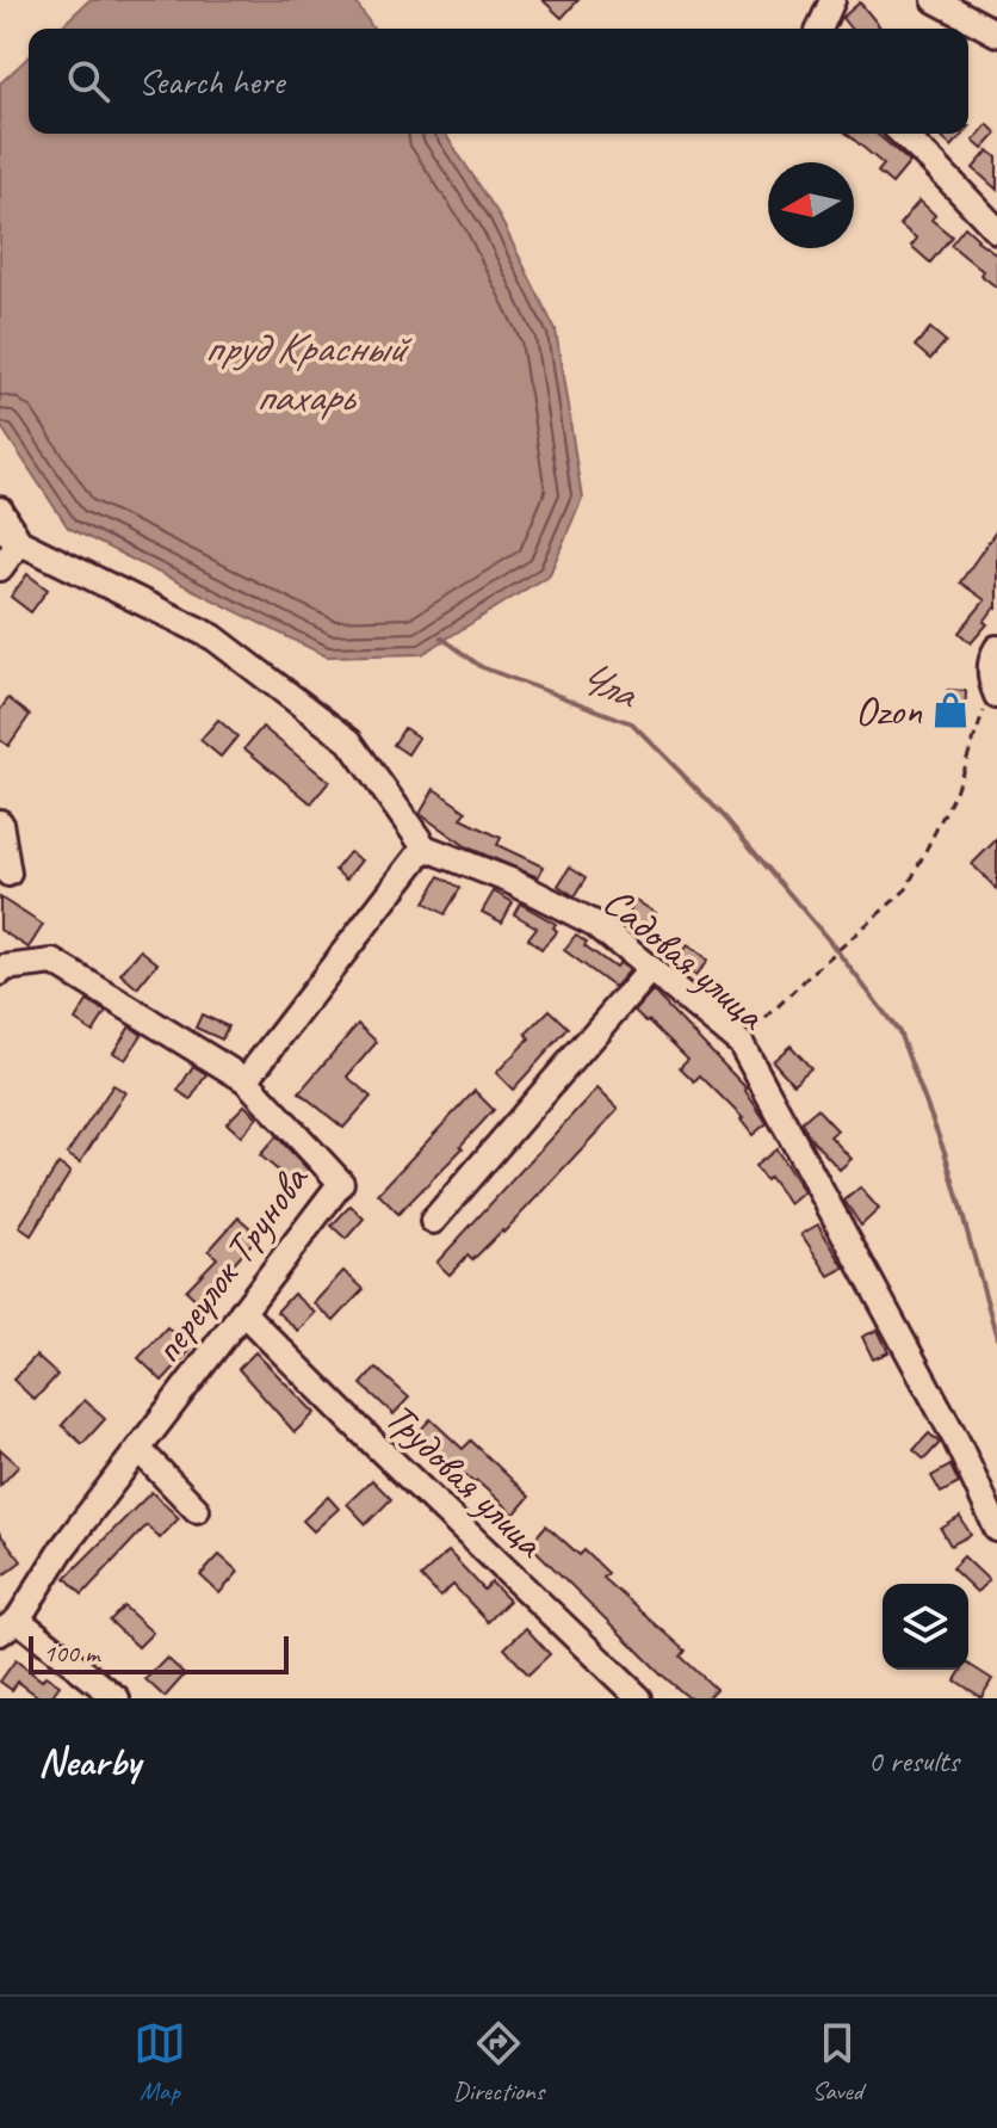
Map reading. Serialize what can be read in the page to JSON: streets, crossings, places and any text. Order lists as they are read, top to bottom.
{
  "streets": {
    "street": ["Садовая улица", "переулок Трунова", "Трудовая улица"]
  },
  "crossings": [
    ["переулок Трунова", "Трудовая улица"]
  ],
  "water": ["пруд Красный пахарь", "Чла"],
  "places": {
    "shop": ["Ozon"]
  },
  "scale_bar": "100 m",
  "north": "left",
  "page": {
    "search": "Search here",
    "scale": "100 m",
    "heading": ["Nearby", "0 results"],
    "nav": ["Map", "Directions", "Saved"]
  }
}
